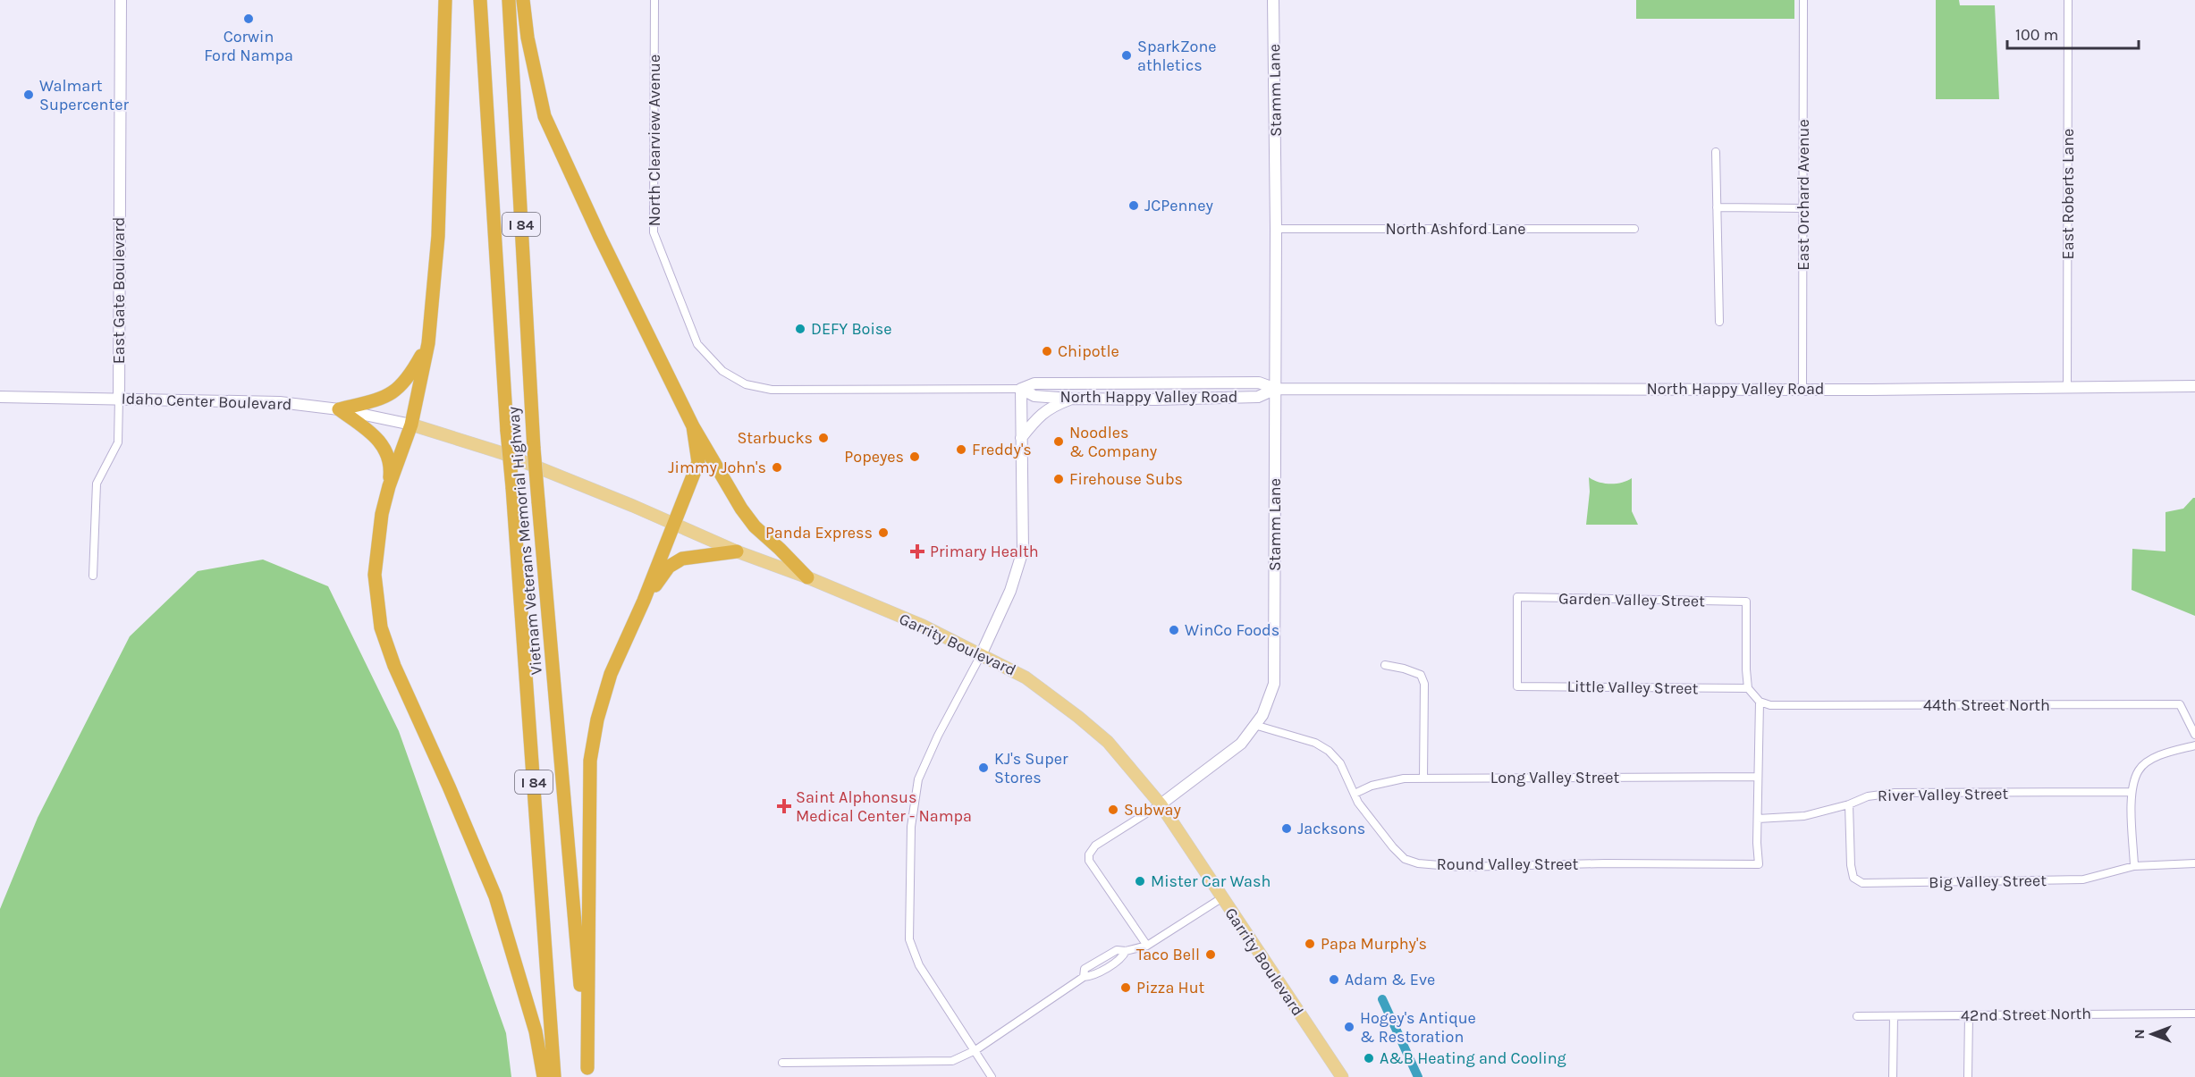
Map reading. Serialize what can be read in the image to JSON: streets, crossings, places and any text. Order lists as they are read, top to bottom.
{
  "streets": {
    "highway": ["I 84", "Vietnam Veterans Memorial Highway"],
    "main road": [
      "Stamm Lane",
      "East Gate Boulevard",
      "North Happy Valley Road",
      "Idaho Center Boulevard",
      "Garrity Boulevard"
    ],
    "street": [
      "North Clearview Avenue",
      "East Roberts Lane",
      "East Orchard Avenue",
      "North Ashford Lane",
      "Garden Valley Street",
      "Little Valley Street",
      "44th Street North",
      "Long Valley Street",
      "River Valley Street",
      "Round Valley Street",
      "Big Valley Street",
      "42nd Street North"
    ]
  },
  "crossings": [
    ["Stamm Lane", "North Ashford Lane"],
    ["Stamm Lane", "North Happy Valley Road"],
    ["Stamm Lane", "Garrity Boulevard"],
    ["Stamm Lane", "Round Valley Street"],
    ["North Clearview Avenue", "North Happy Valley Road"],
    ["East Roberts Lane", "North Happy Valley Road"],
    ["East Orchard Avenue", "North Happy Valley Road"],
    ["East Gate Boulevard", "Idaho Center Boulevard"],
    ["Idaho Center Boulevard", "Garrity Boulevard"],
    ["Garden Valley Street", "Little Valley Street"],
    ["Long Valley Street", "Round Valley Street"],
    ["River Valley Street", "Round Valley Street"],
    ["River Valley Street", "Big Valley Street"]
  ],
  "places": {
    "other": [
      "Corwin Ford Nampa",
      "SparkZone athletics",
      "Walmart Supercenter",
      "JCPenney",
      "DEFY Boise",
      "Chipotle",
      "Starbucks",
      "Noodles & Company",
      "Freddy's",
      "Popeyes",
      "Jimmy John's",
      "Firehouse Subs",
      "Panda Express",
      "WinCo Foods",
      "KJ's Super Stores",
      "Subway",
      "Jacksons",
      "Mister Car Wash",
      "Papa Murphy's",
      "Taco Bell",
      "Adam & Eve",
      "Pizza Hut",
      "Hogey's Antique & Restoration",
      "A&B Heating and Cooling"
    ],
    "health": ["Primary Health", "Saint Alphonsus Medical Center - Nampa"]
  },
  "scale_bar": "100 m",
  "north": "left"
}
